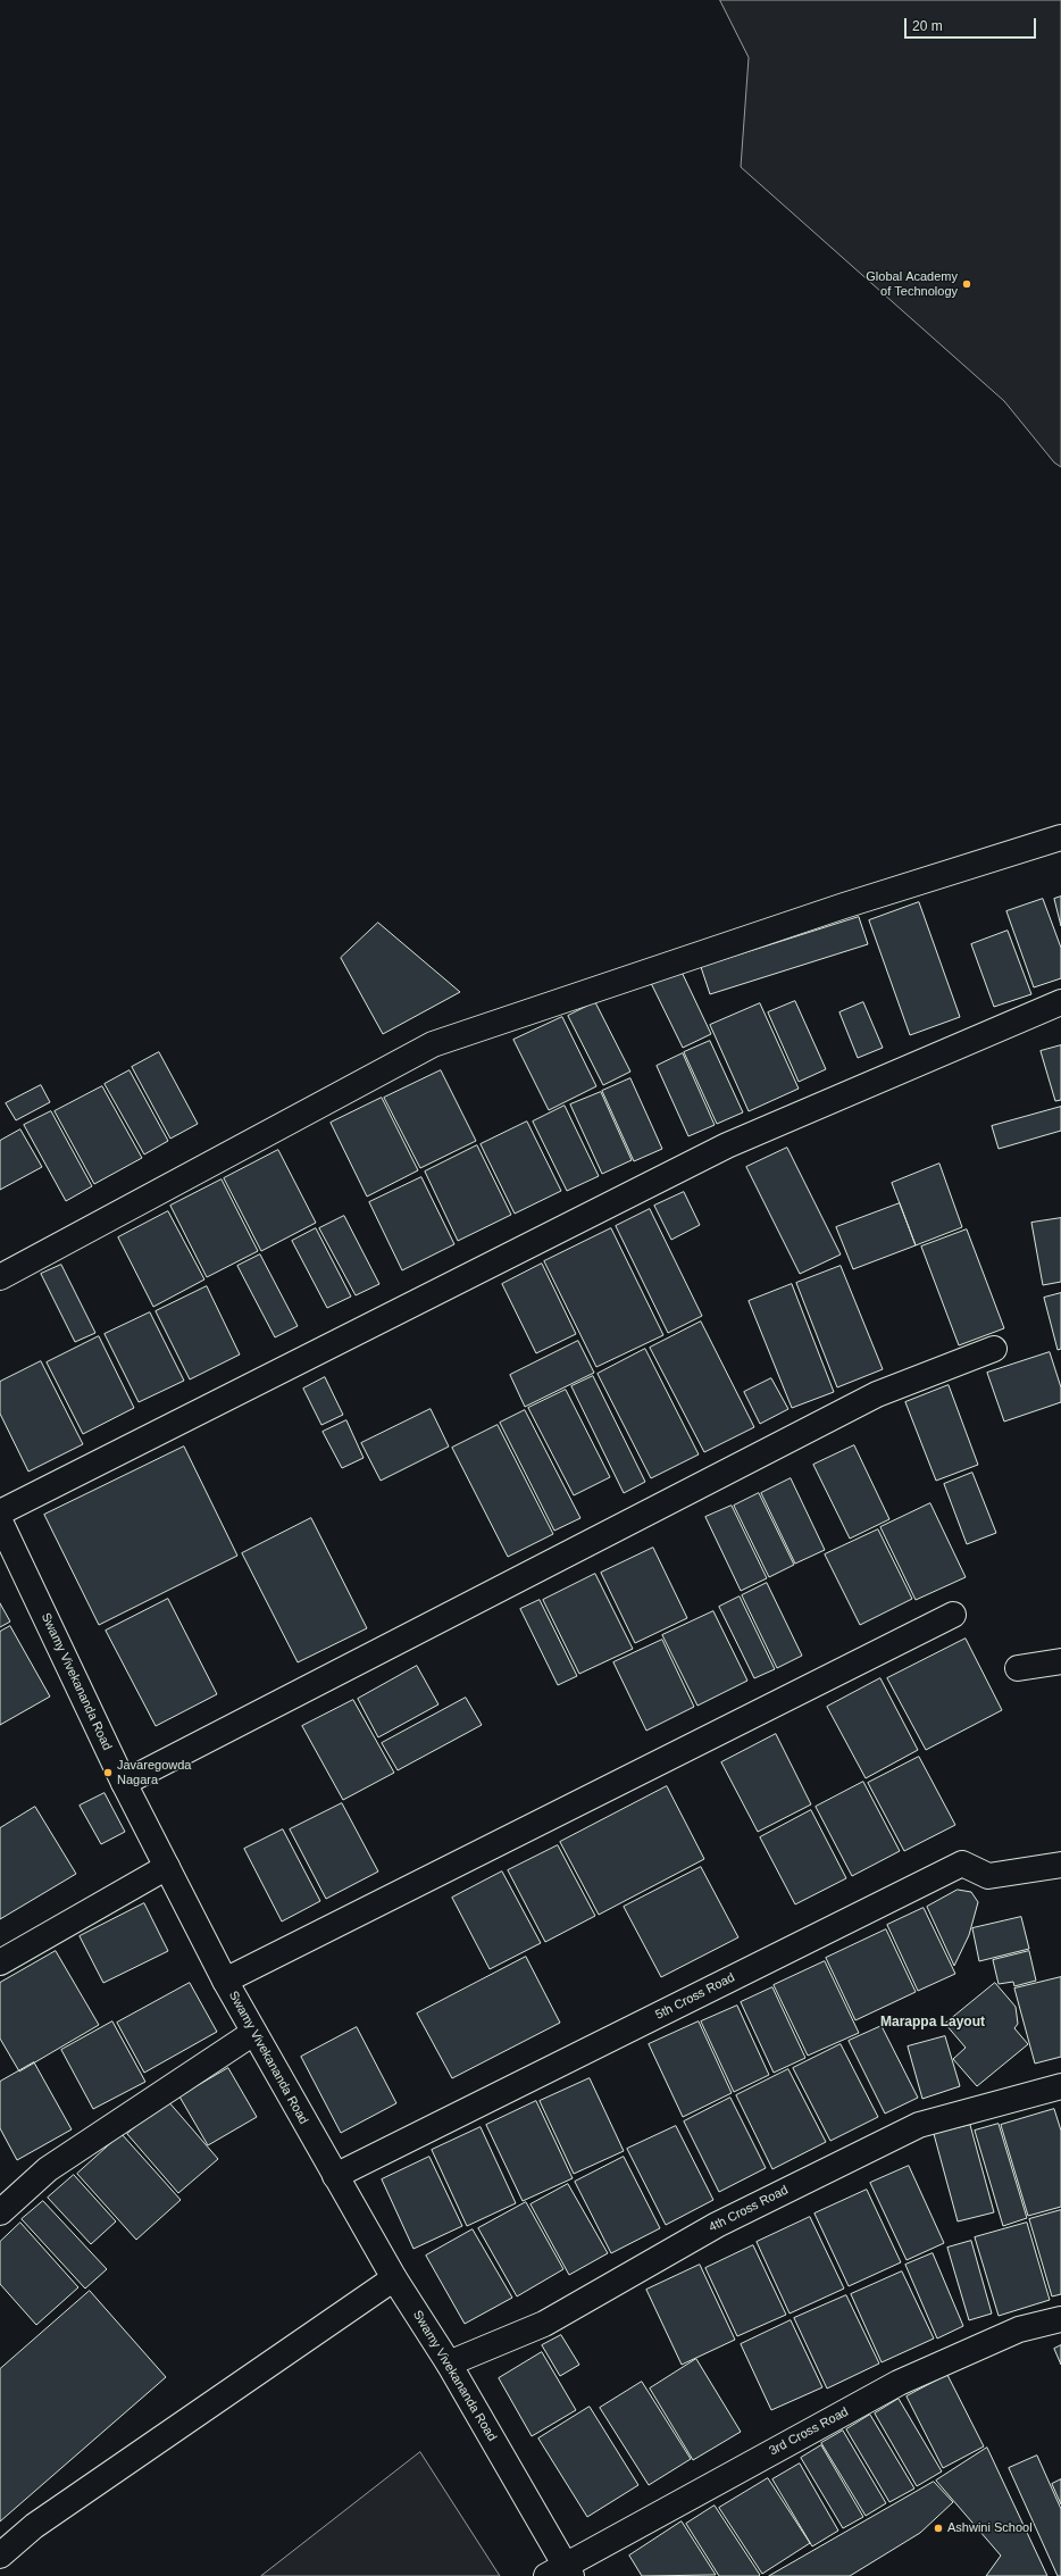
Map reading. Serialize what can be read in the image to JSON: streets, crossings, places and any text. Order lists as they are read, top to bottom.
{
  "streets": {
    "street": [
      "Swamy Vivekananda Road",
      "5th Cross Road",
      "4th Cross Road",
      "3rd Cross Road"
    ]
  },
  "crossings": [
    ["Swamy Vivekananda Road", "5th Cross Road"],
    ["Swamy Vivekananda Road", "4th Cross Road"],
    ["Swamy Vivekananda Road", "3rd Cross Road"]
  ],
  "districts": ["Marappa Layout"],
  "places": ["Global Academy of Technology", "Javaregowda Nagara", "Ashwini School"],
  "scale_bar": "20 m"
}
